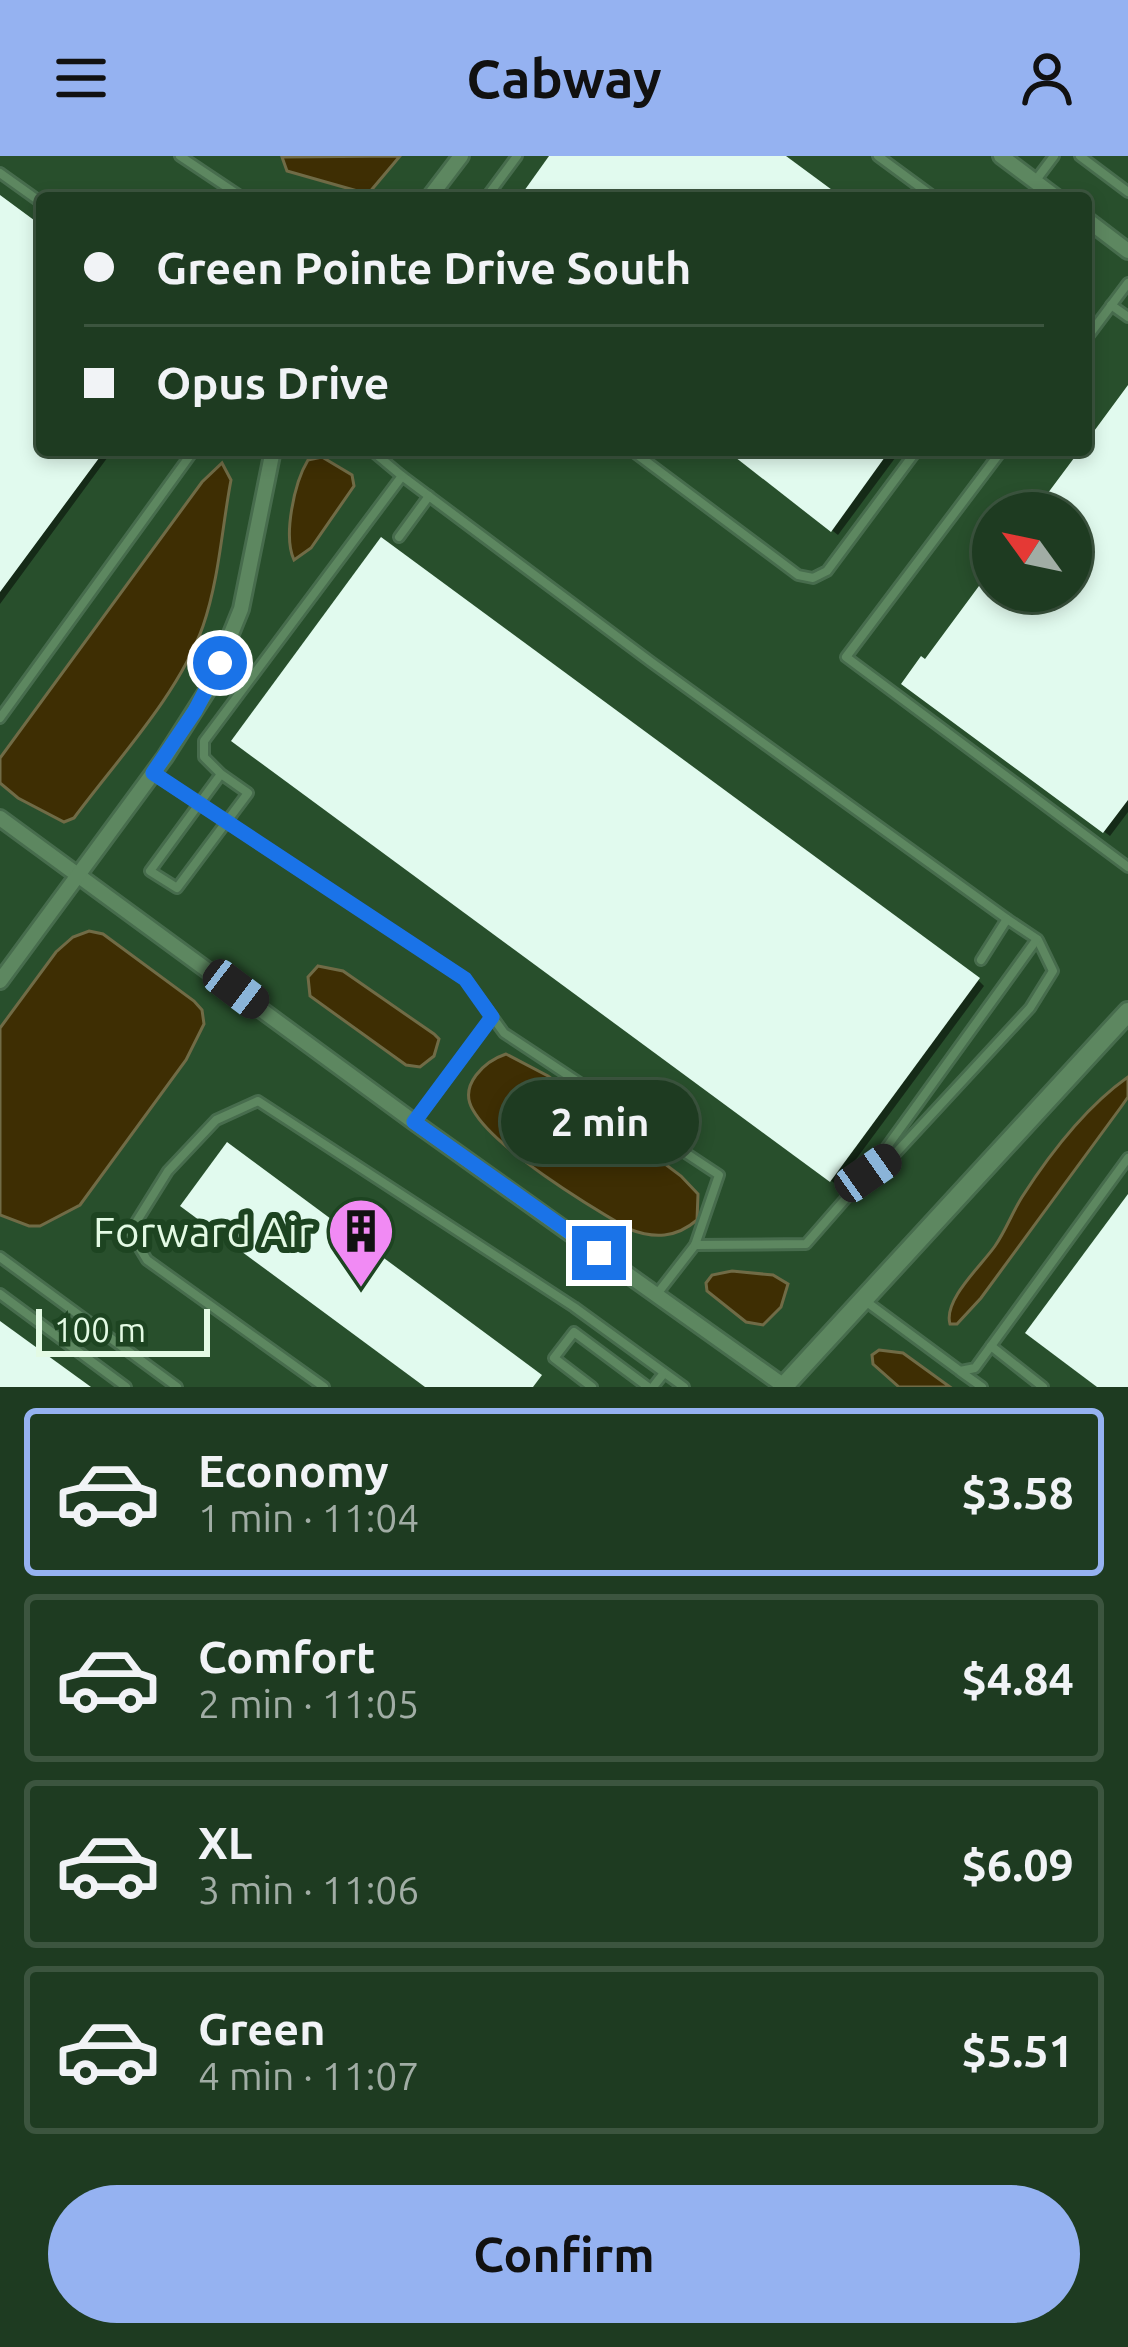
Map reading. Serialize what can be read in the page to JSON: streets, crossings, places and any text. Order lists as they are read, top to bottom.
{
  "places": {
    "building": ["Forward Air"]
  },
  "scale_bar": "100 m",
  "north": "top left",
  "page": {
    "header": "Cabway",
    "banner": ["Green Pointe Drive South", "Opus Drive"],
    "bubble": "2 min",
    "scale": "100 m",
    "list": [
      {
        "name": "Economy",
        "note": "1 min · 11:04",
        "value": "$3.58"
      },
      {
        "name": "Comfort",
        "note": "2 min · 11:05",
        "value": "$4.84"
      },
      {
        "name": "XL",
        "note": "3 min · 11:06",
        "value": "$6.09"
      },
      {
        "name": "Green",
        "note": "4 min · 11:07",
        "value": "$5.51"
      }
    ],
    "buttons": "Confirm"
  }
}
